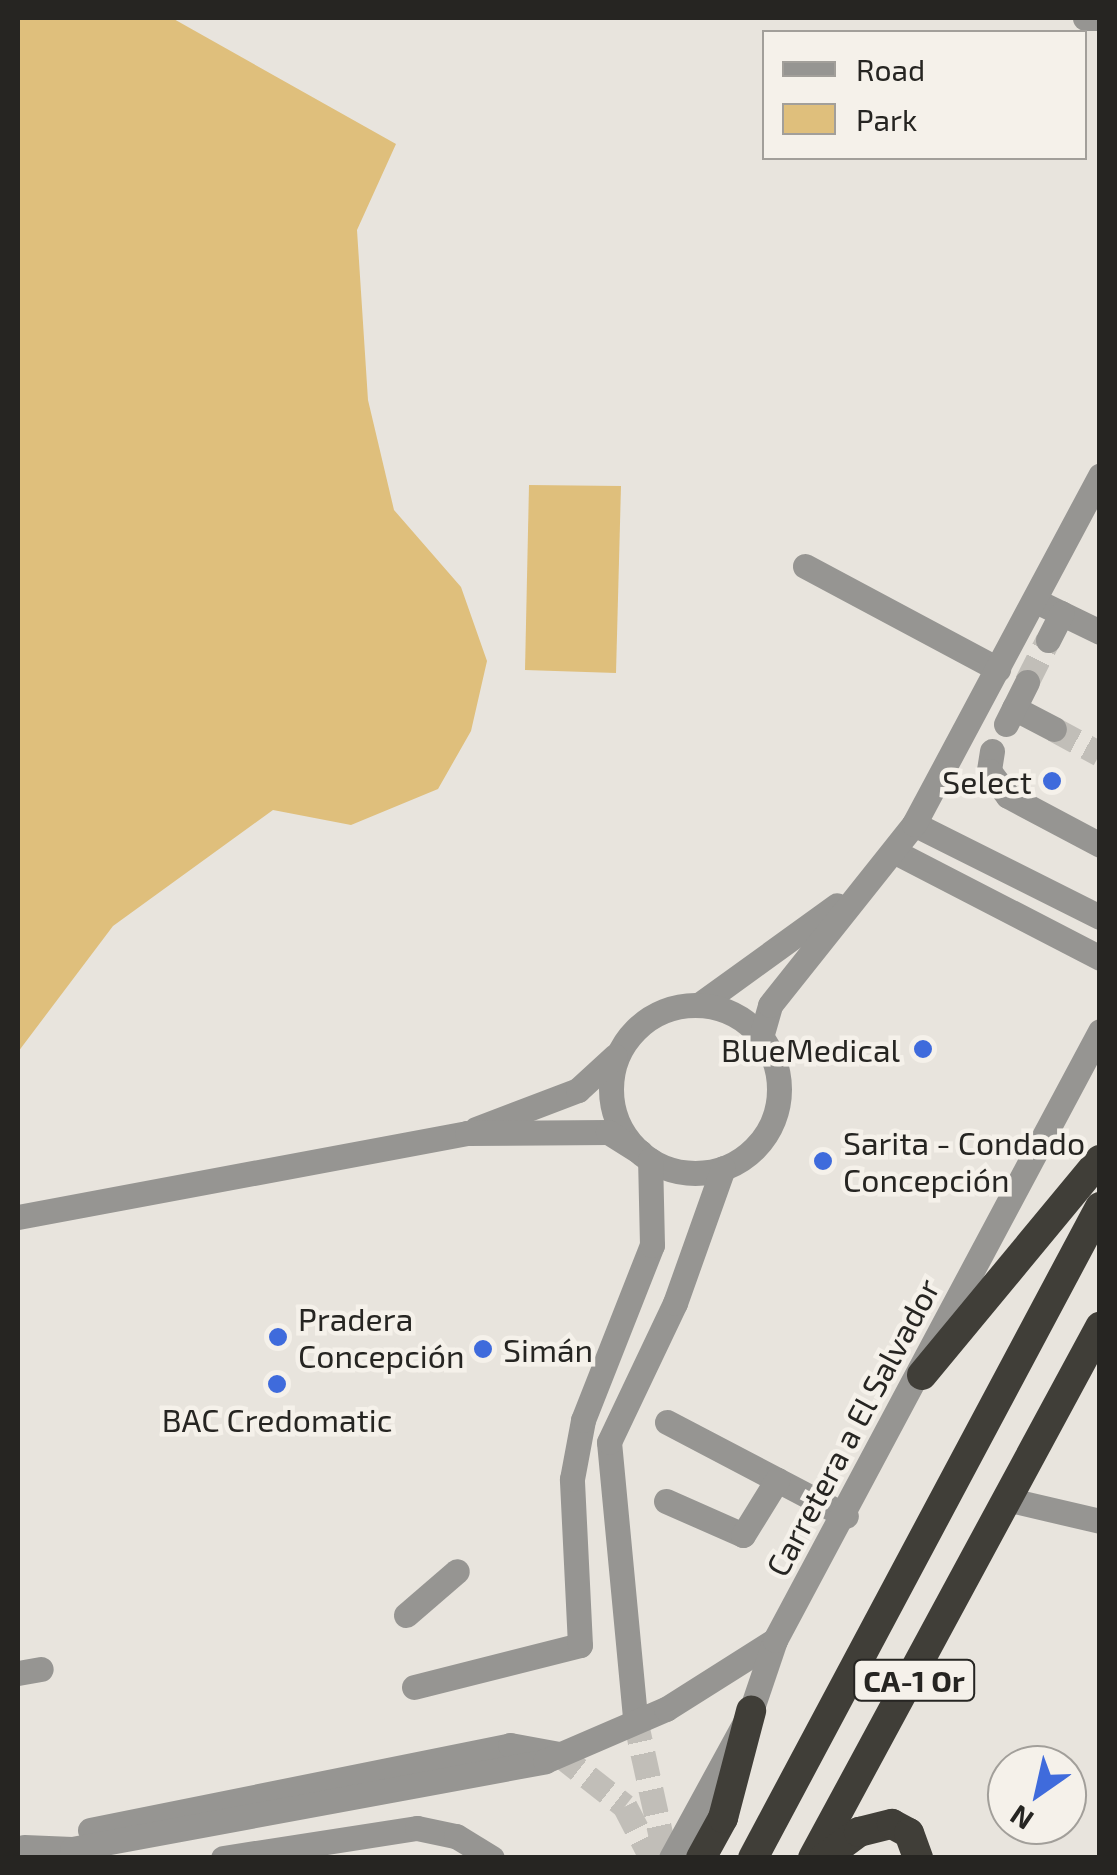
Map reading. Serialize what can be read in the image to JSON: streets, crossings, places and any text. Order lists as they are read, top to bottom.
{
  "streets": {
    "highway": ["CA-1 Or"],
    "street": ["Carretera a El Salvador"]
  },
  "places": [
    "Select",
    "BlueMedical",
    "Sarita - Condado Concepción",
    "Pradera Concepción",
    "Simán",
    "BAC Credomatic"
  ],
  "legend": ["Road", "Park"],
  "north": "bottom left"
}
